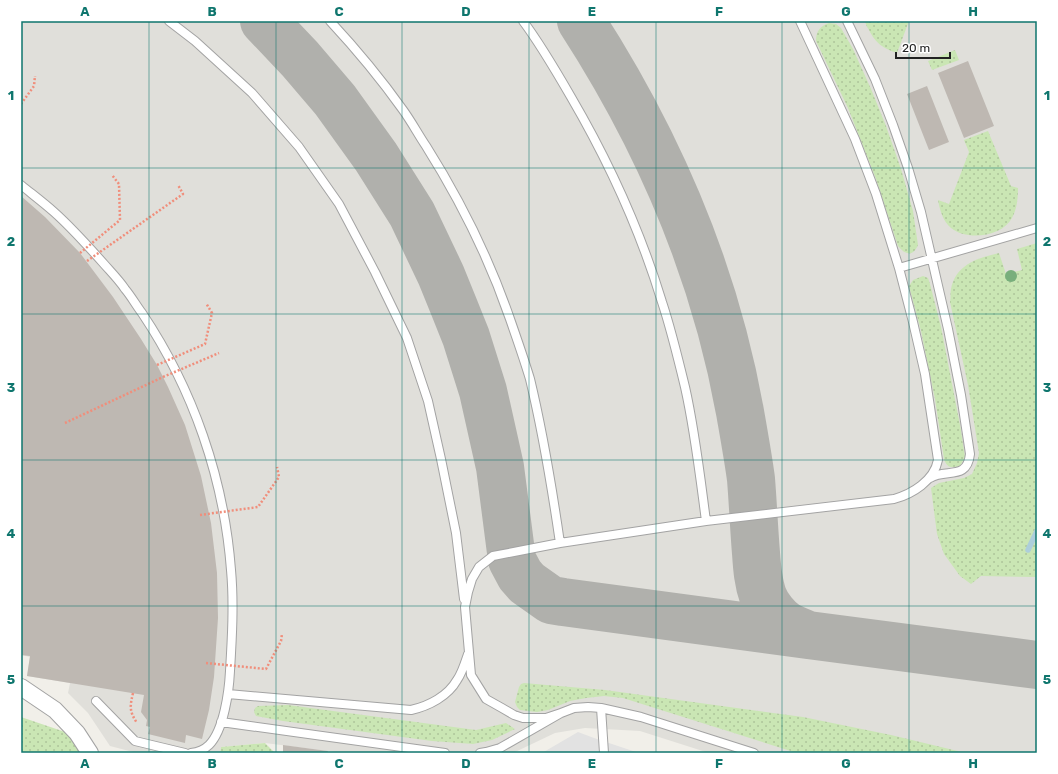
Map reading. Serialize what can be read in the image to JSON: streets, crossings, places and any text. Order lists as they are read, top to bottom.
{
  "scale_bar": "20 m",
  "grid": {
    "columns": [
      "A",
      "B",
      "C",
      "D",
      "E",
      "F",
      "G",
      "H"
    ],
    "rows": [
      "1",
      "2",
      "3",
      "4",
      "5"
    ]
  }
}
